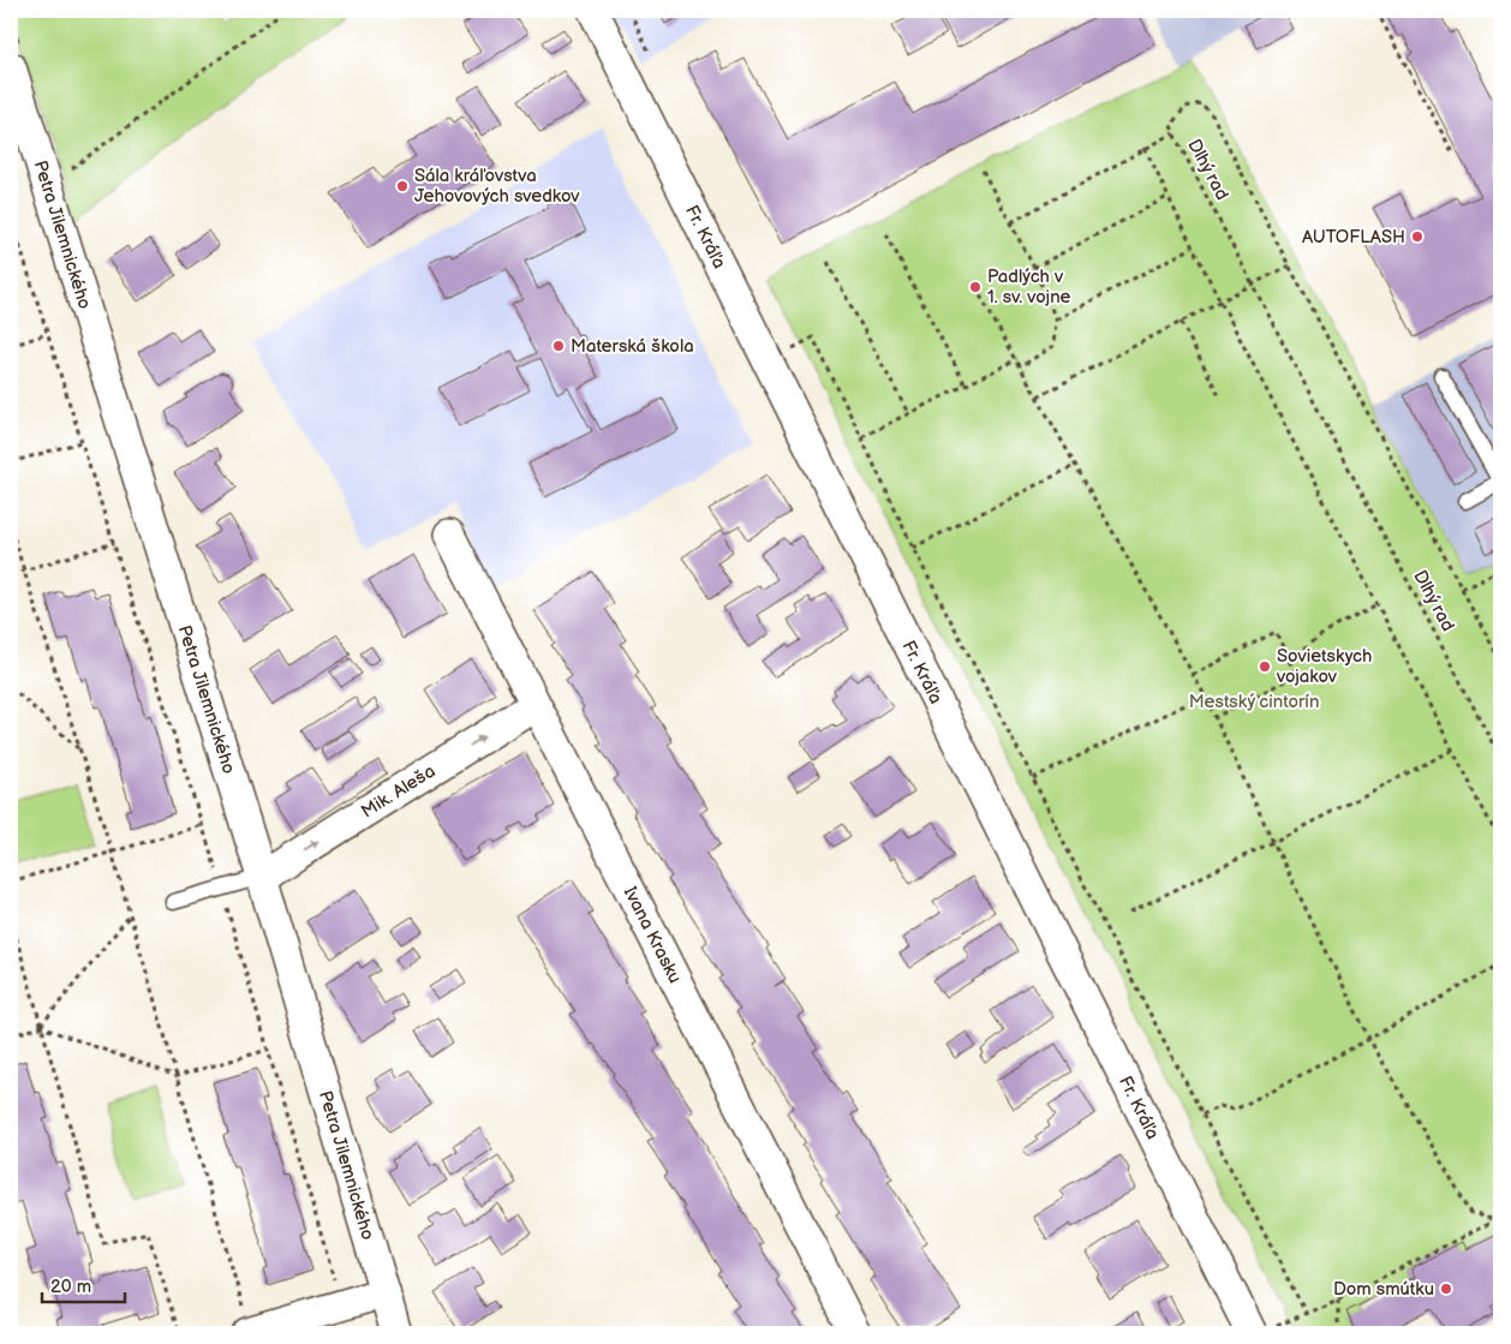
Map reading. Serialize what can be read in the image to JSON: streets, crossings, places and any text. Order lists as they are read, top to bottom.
{
  "streets": {
    "street": [
      "Petra Jilemnického",
      "Fr. Kráľa",
      "Mik. Aleša",
      "Ivana Krasku"
    ],
    "path": ["Dlhý rad"]
  },
  "crossings": [
    ["Petra Jilemnického", "Mik. Aleša"],
    ["Mik. Aleša", "Ivana Krasku"]
  ],
  "one_way": ["Mik. Aleša"],
  "parks": ["Mestský cintorín"],
  "places": [
    "Sála kráľovstva Jehovových svedkov",
    "AUTOFLASH",
    "Padlých v 1. sv. vojne",
    "Materská škola",
    "Sovietskych vojakov",
    "Dom smútku"
  ],
  "scale_bar": "20 m"
}
